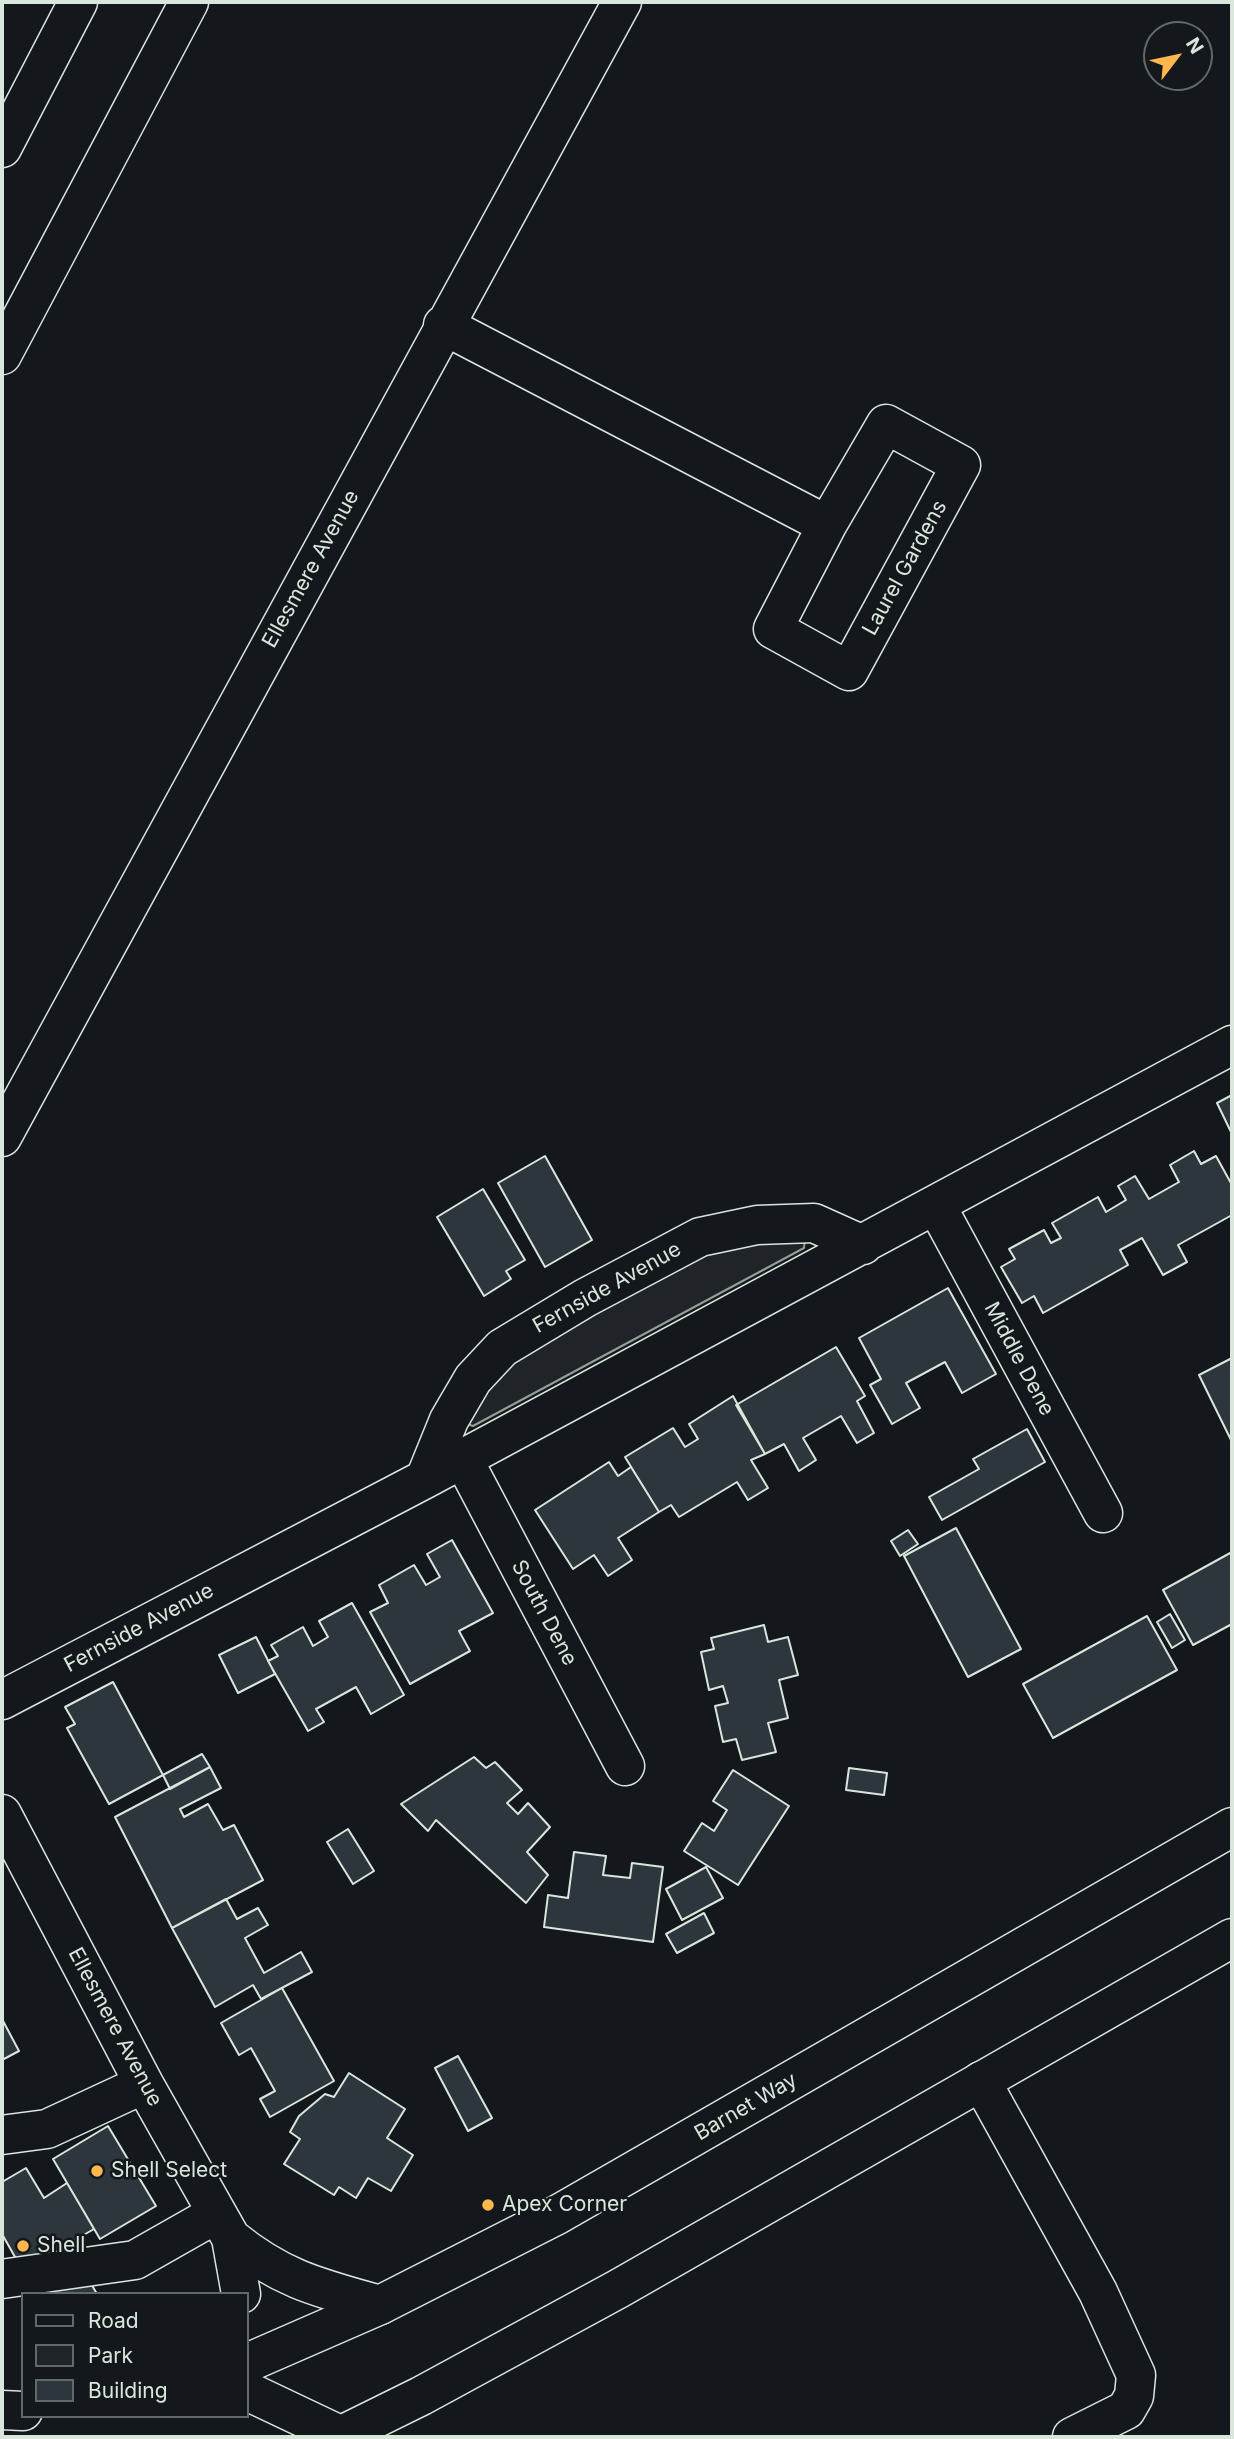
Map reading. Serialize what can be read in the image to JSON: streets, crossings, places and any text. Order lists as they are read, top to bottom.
{
  "streets": {
    "main road": [
      "Laurel Gardens",
      "Ellesmere Avenue",
      "Fernside Avenue",
      "Middle Dene",
      "South Dene",
      "Barnet Way"
    ]
  },
  "crossings": [
    ["Ellesmere Avenue", "Barnet Way"],
    ["Fernside Avenue", "Middle Dene"],
    ["Fernside Avenue", "South Dene"]
  ],
  "places": ["Shell Select", "Apex Corner", "Shell"],
  "legend": ["Road", "Park", "Building"],
  "north": "top right"
}
